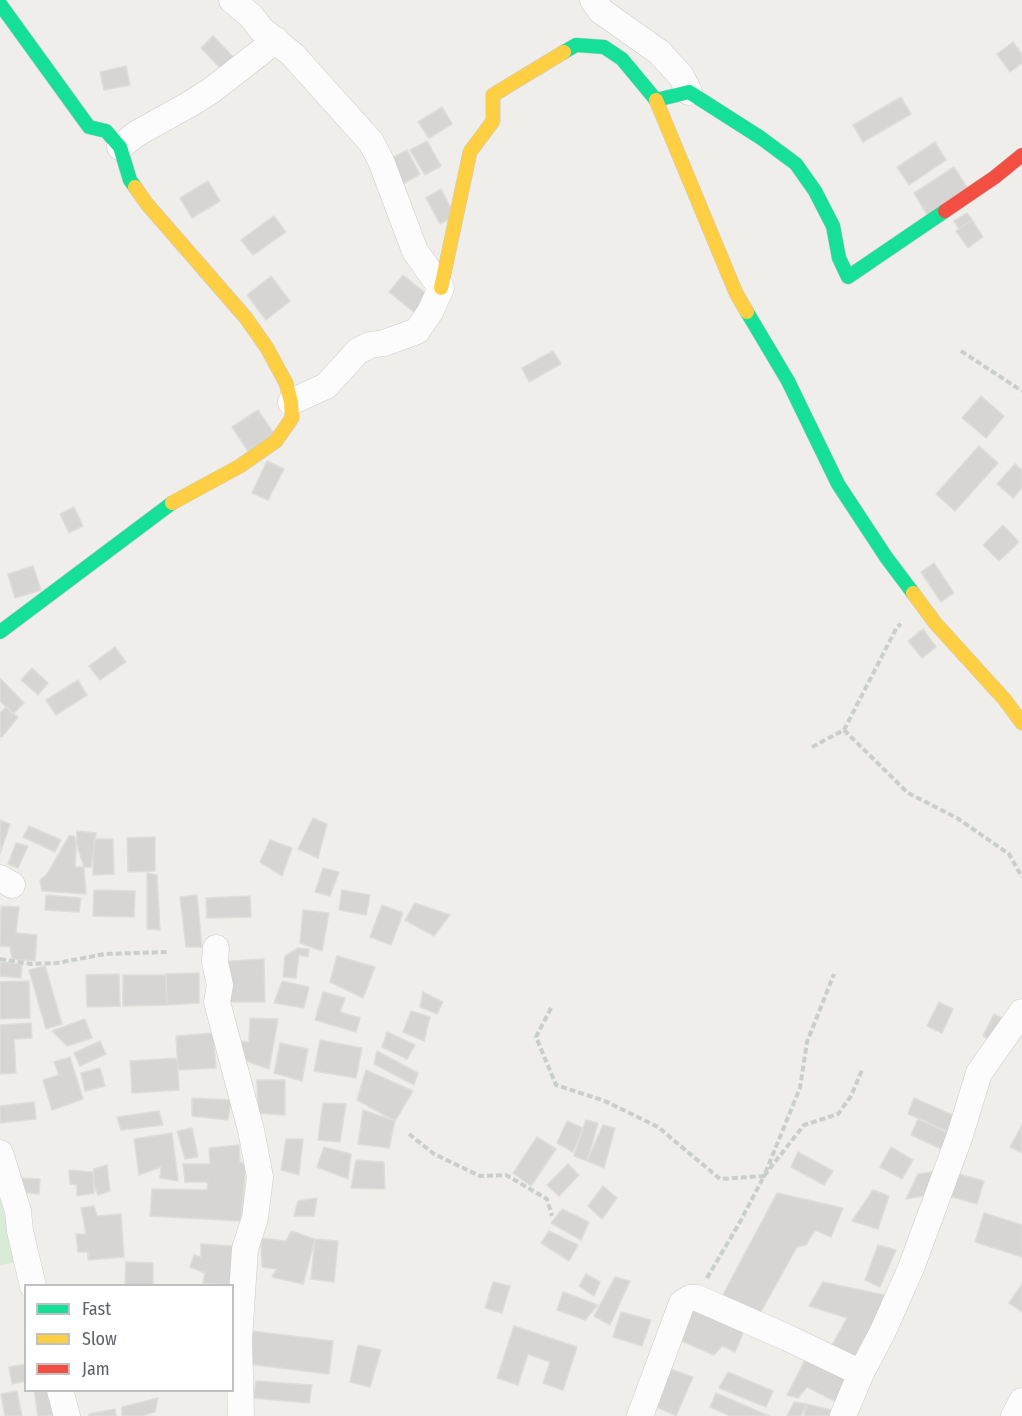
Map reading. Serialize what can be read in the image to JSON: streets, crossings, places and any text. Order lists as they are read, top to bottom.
{
  "legend": ["Fast", "Slow", "Jam"]
}
